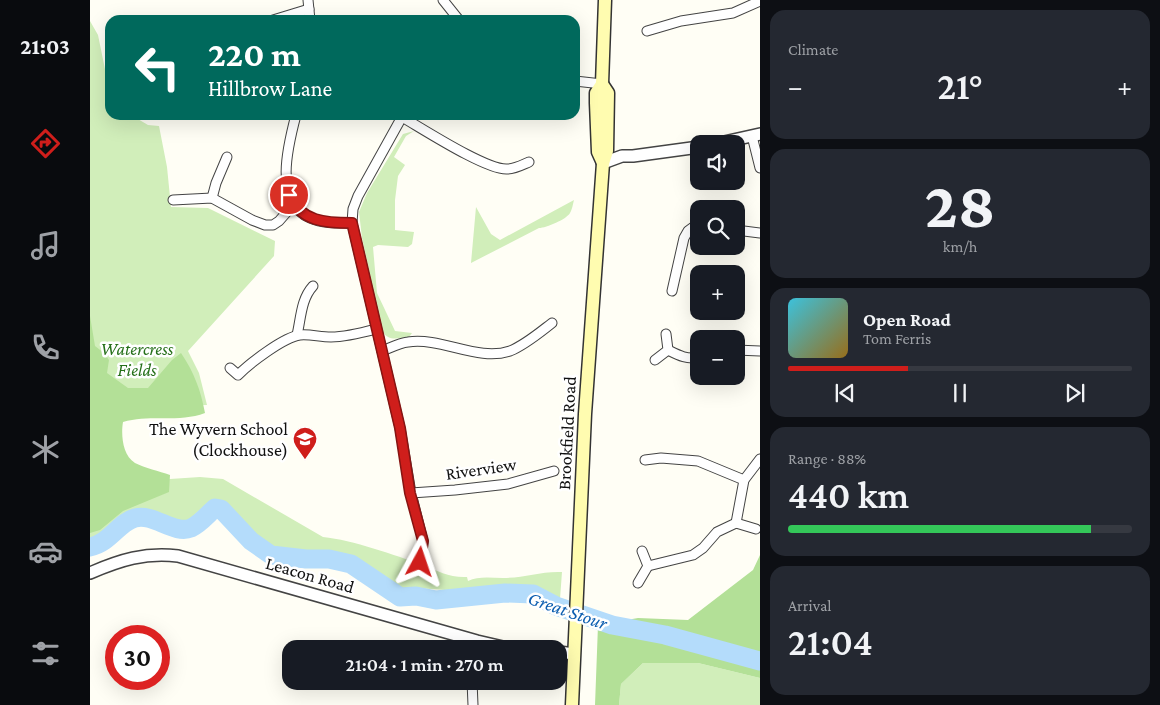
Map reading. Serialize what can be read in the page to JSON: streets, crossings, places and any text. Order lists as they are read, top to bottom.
{
  "streets": {
    "main road": ["Brookfield Road"],
    "street": ["Riverview", "Leacon Road"]
  },
  "water": ["Great Stour"],
  "parks": ["Watercress Fields"],
  "places": {
    "school or university": ["The Wyvern School (Clockhouse)"]
  },
  "page": {
    "tabs": "21:03",
    "tile": [
      "Climate",
      ["28", "km/h"],
      ["Range · 88%", "440 km"],
      ["Arrival", "21:04"]
    ],
    "turn": ["220 m", "Hillbrow Lane"],
    "heat": ["−", "21°", "+"],
    "map_buttons": ["+", "−"],
    "song": ["Open Road", "Tom Ferris"],
    "limit": "30",
    "trip": "21:04 · 1 min · 270 m"
  }
}
